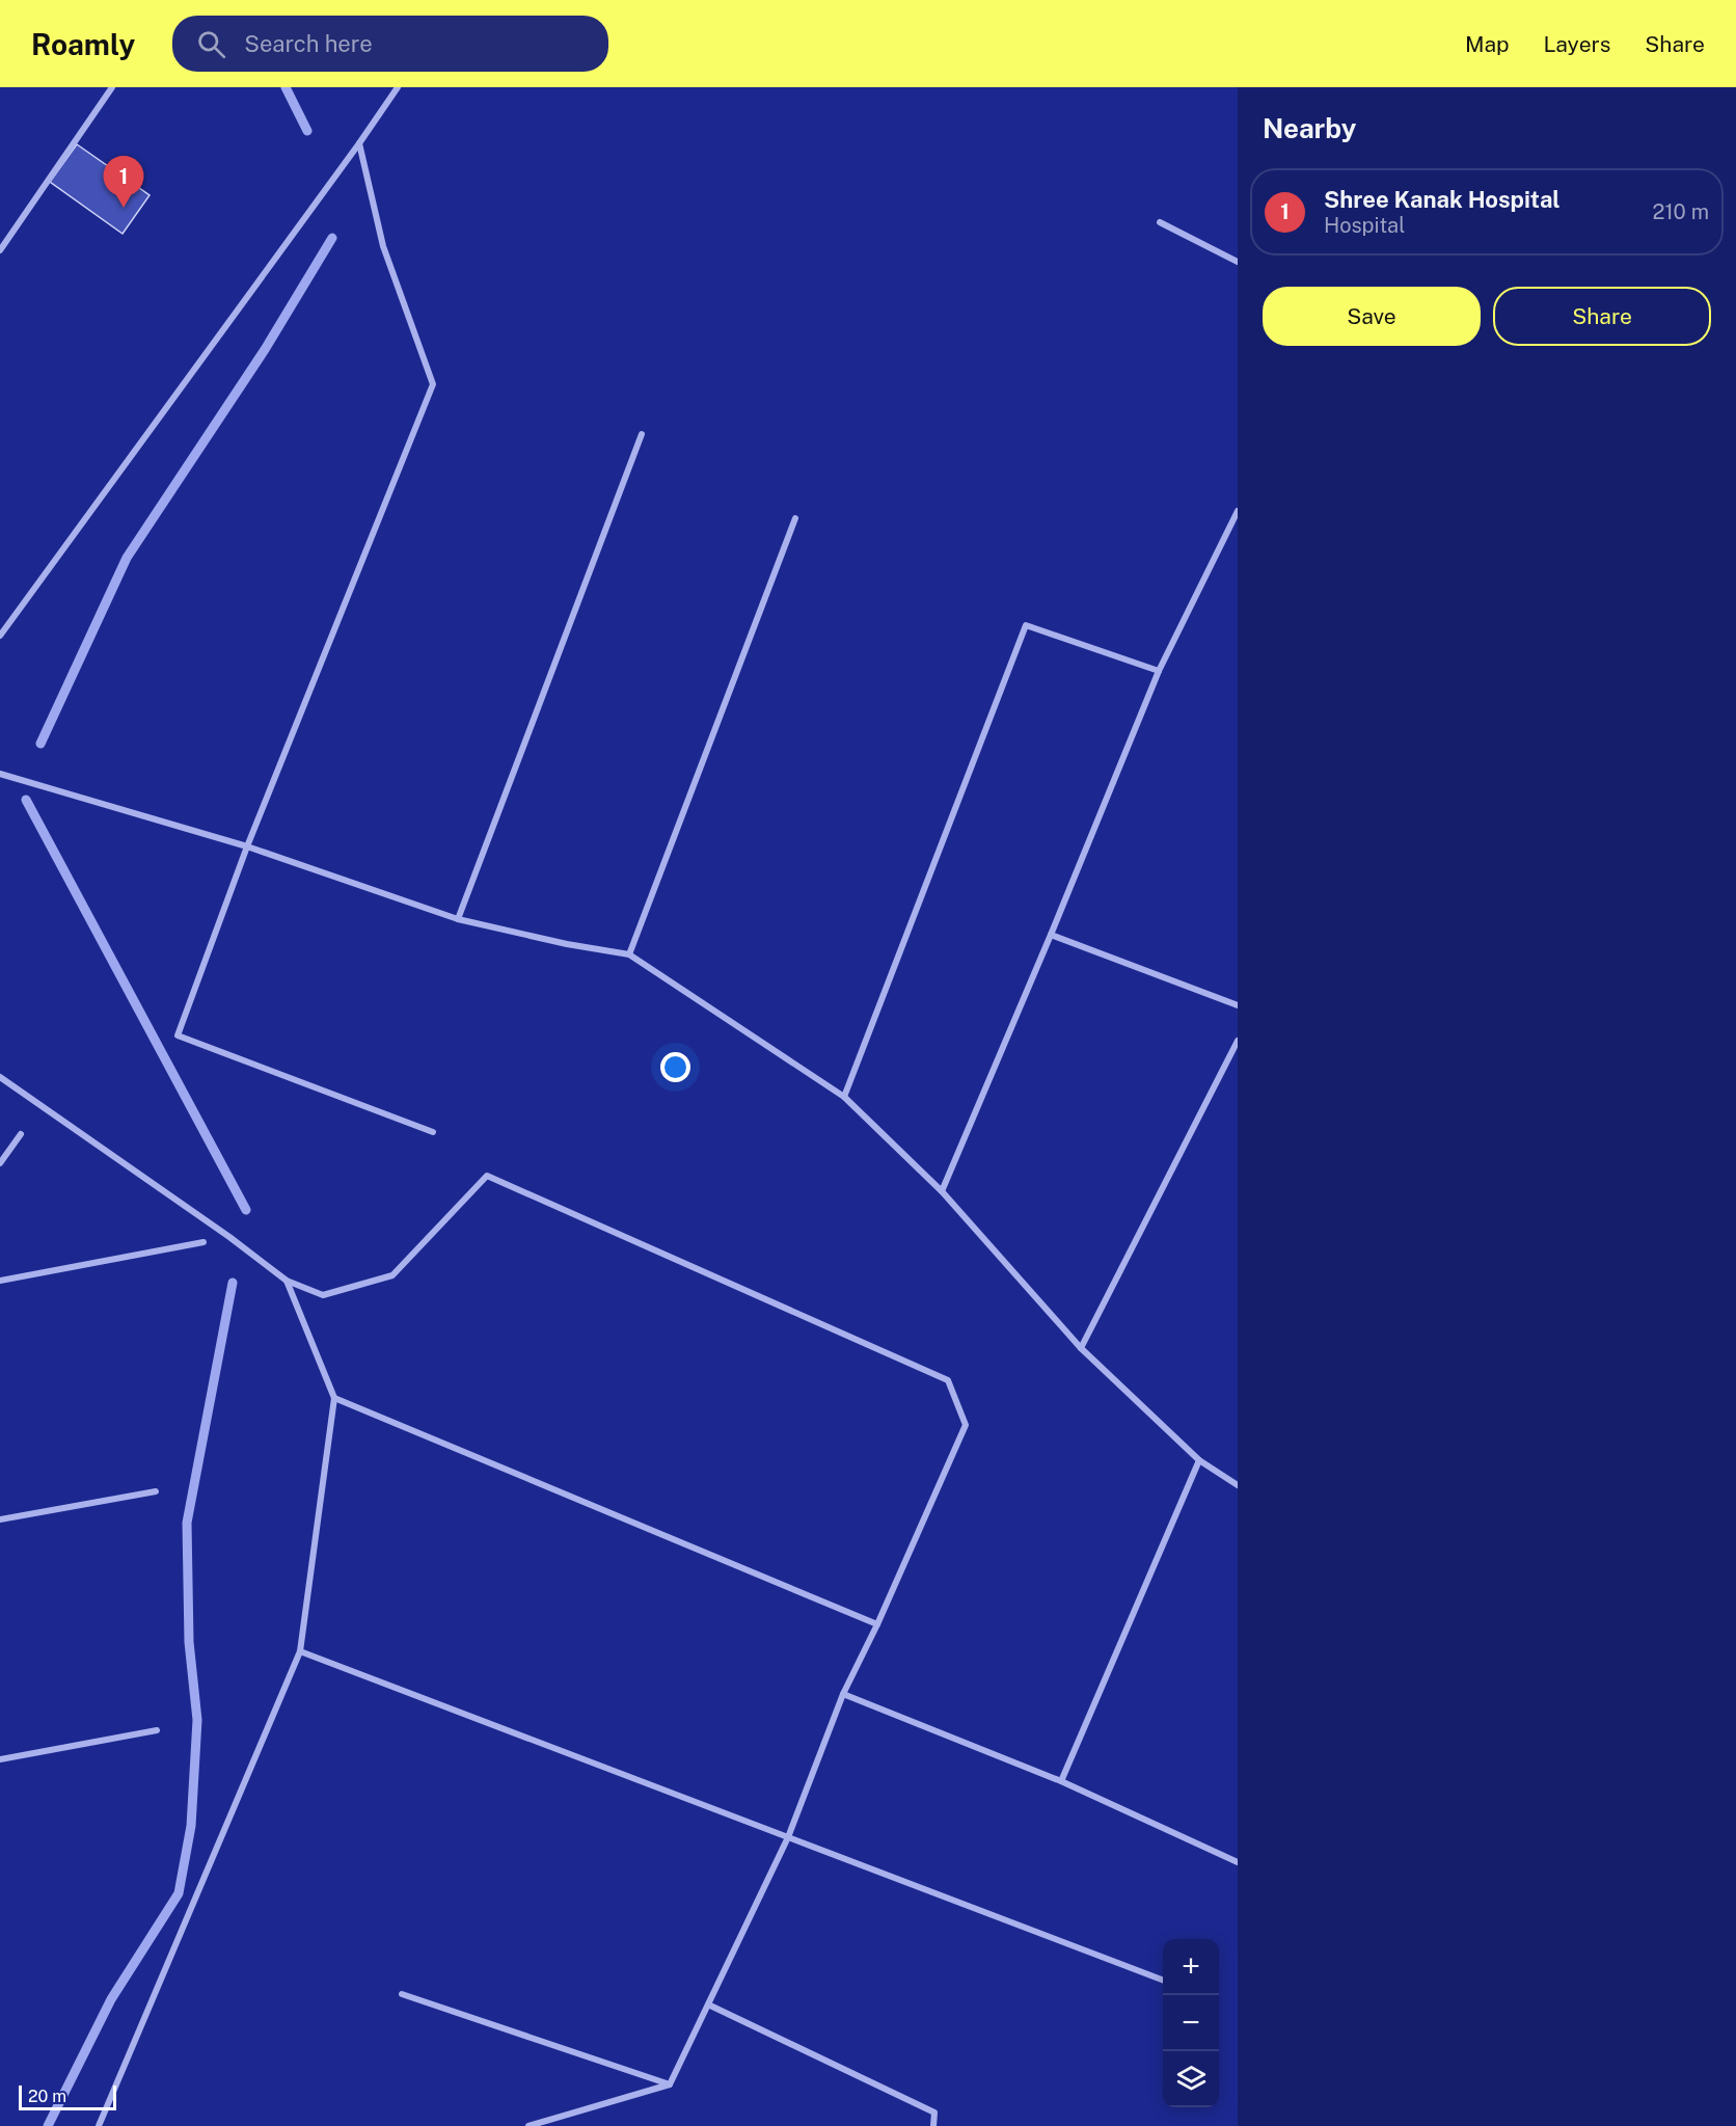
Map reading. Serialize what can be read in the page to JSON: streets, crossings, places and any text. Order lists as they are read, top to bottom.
{
  "scale_bar": "20 m",
  "page": {
    "header": "Roamly",
    "search": "Search here",
    "nav": ["Map", "Layers", "Share"],
    "heading": "Nearby",
    "pins": "1",
    "list": [
      {
        "mark": "1",
        "name": "Shree Kanak Hospital",
        "note": "Hospital",
        "value": "210 m"
      }
    ],
    "buttons": ["Save", "Share"],
    "map_buttons": ["+", "−"],
    "scale": "20 m"
  }
}
